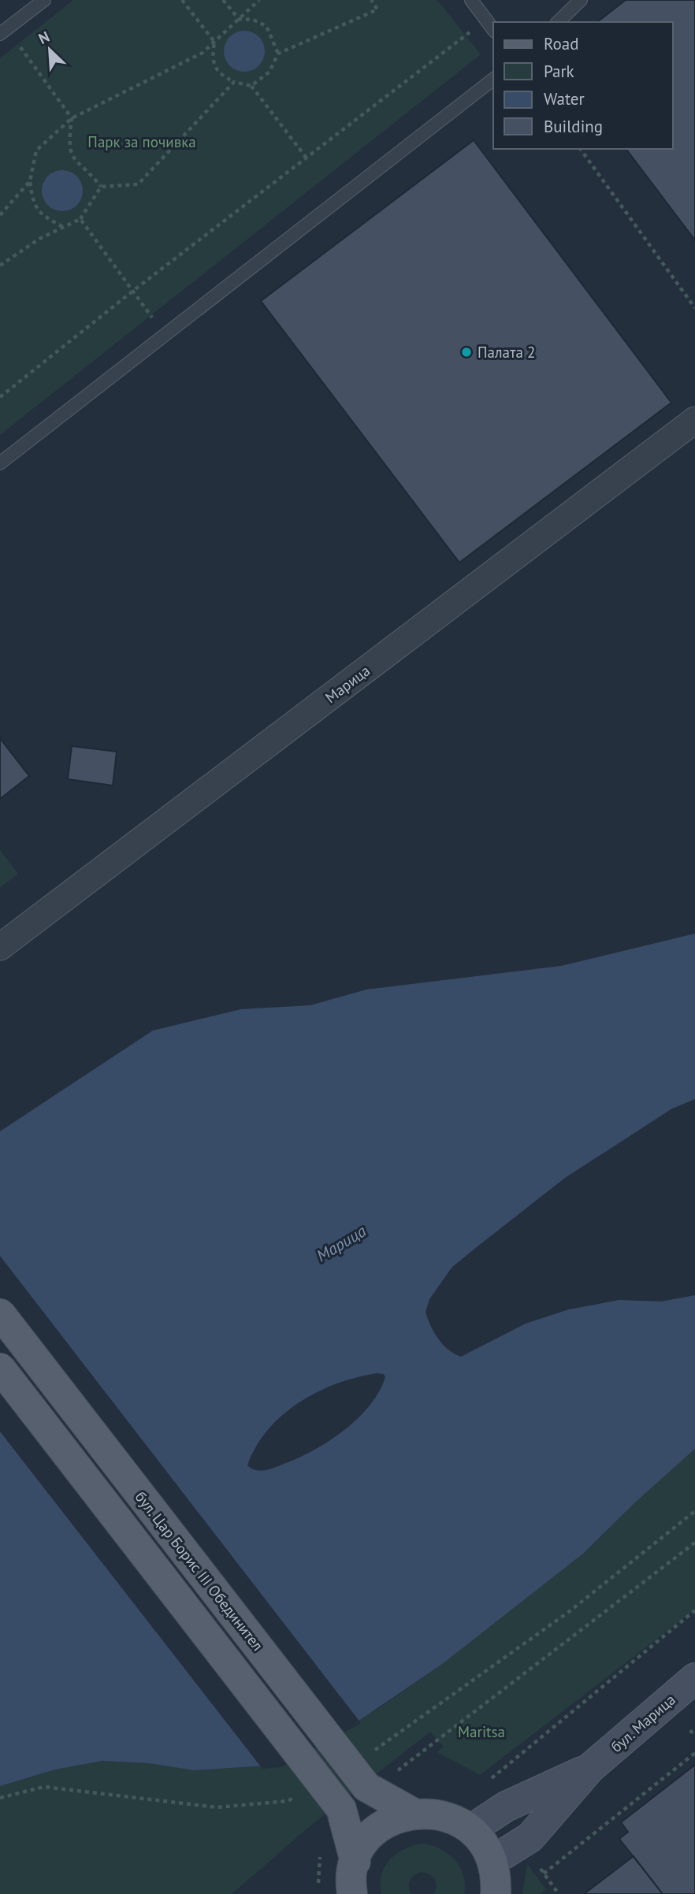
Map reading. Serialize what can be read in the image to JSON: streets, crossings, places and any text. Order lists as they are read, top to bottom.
{
  "streets": {
    "main road": ["бул. Цар Борис III Обединител"],
    "street": ["Марица", "бул. Марица"]
  },
  "crossings": [
    ["бул. Цар Борис III Обединител", "бул. Марица"]
  ],
  "water": ["Марица"],
  "parks": ["Парк за почивка", "Maritsa"],
  "places": ["Палата 2"],
  "legend": [
    "Road",
    "Park",
    "Water",
    "Building"
  ],
  "north": "top left"
}
